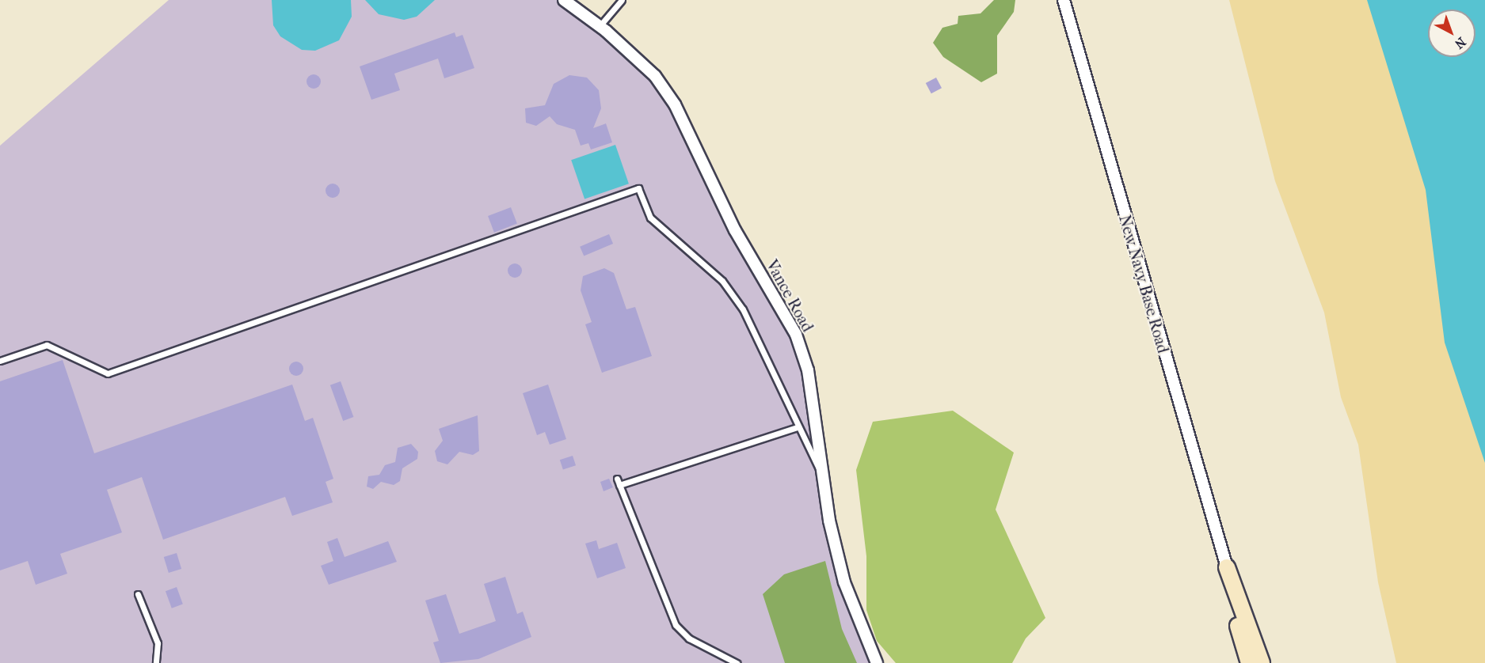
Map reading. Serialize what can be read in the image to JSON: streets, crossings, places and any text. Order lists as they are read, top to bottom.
{
  "streets": {
    "street": ["New Navy Base Road", "Vance Road"]
  },
  "north": "bottom right"
}
